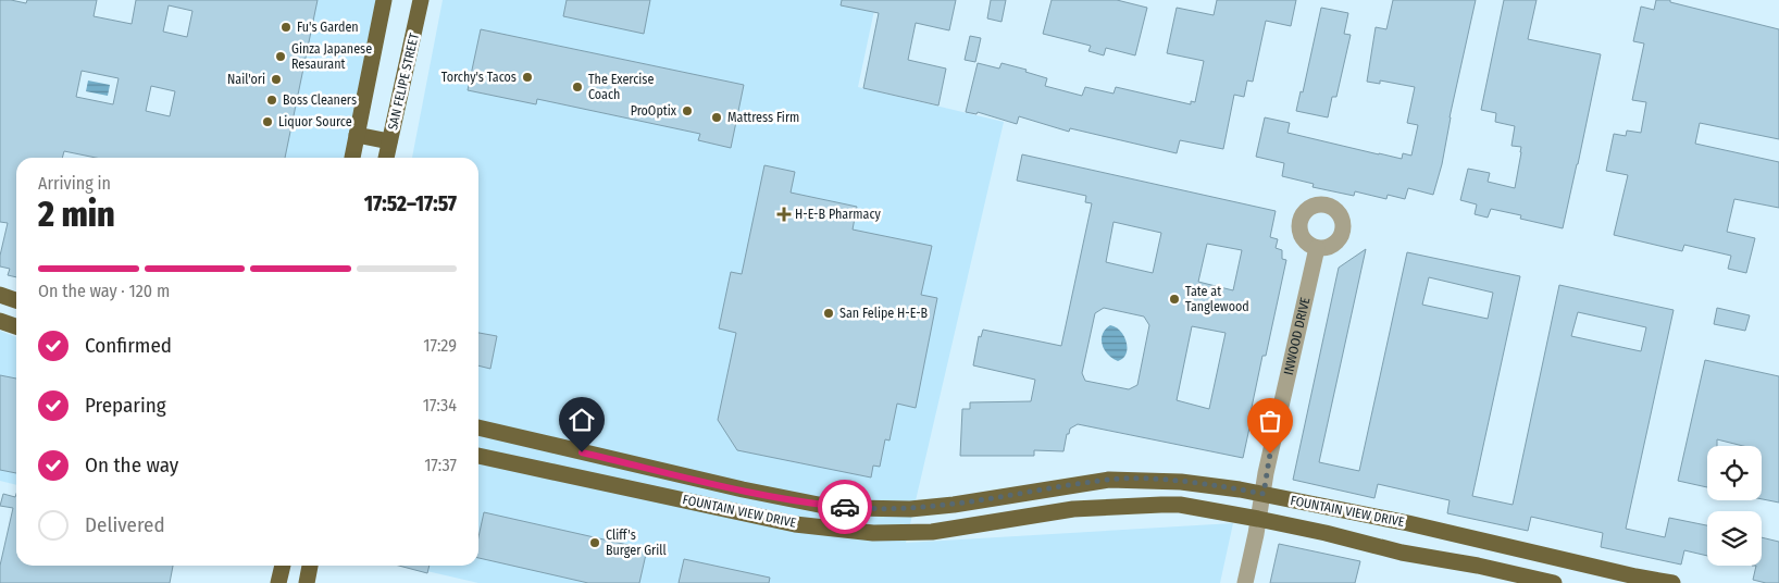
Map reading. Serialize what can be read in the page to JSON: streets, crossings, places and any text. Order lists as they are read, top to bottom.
{
  "streets": {
    "main road": ["SAN FELIPE STREET", "FOUNTAIN VIEW DRIVE"],
    "street": ["INWOOD DRIVE"]
  },
  "crossings": [
    ["INWOOD DRIVE", "FOUNTAIN VIEW DRIVE"]
  ],
  "places": {
    "other": [
      "Fu's Garden",
      "Ginza Japanese Resaurant",
      "Torchy's Tacos",
      "Nail'ori",
      "The Exercise Coach",
      "Boss Cleaners",
      "ProOptix",
      "Mattress Firm",
      "Liquor Source",
      "Tate at Tanglewood",
      "San Felipe H-E-B",
      "Cliff's Burger Grill"
    ],
    "health": ["H-E-B Pharmacy"]
  },
  "page": {
    "heading": ["2 min", "Arriving in", "17:52–17:57"],
    "bar": "On the way · 120 m",
    "list": [
      ["Confirmed", "17:29"],
      ["Preparing", "17:34"],
      ["On the way", "17:37"],
      "Delivered"
    ]
  }
}
